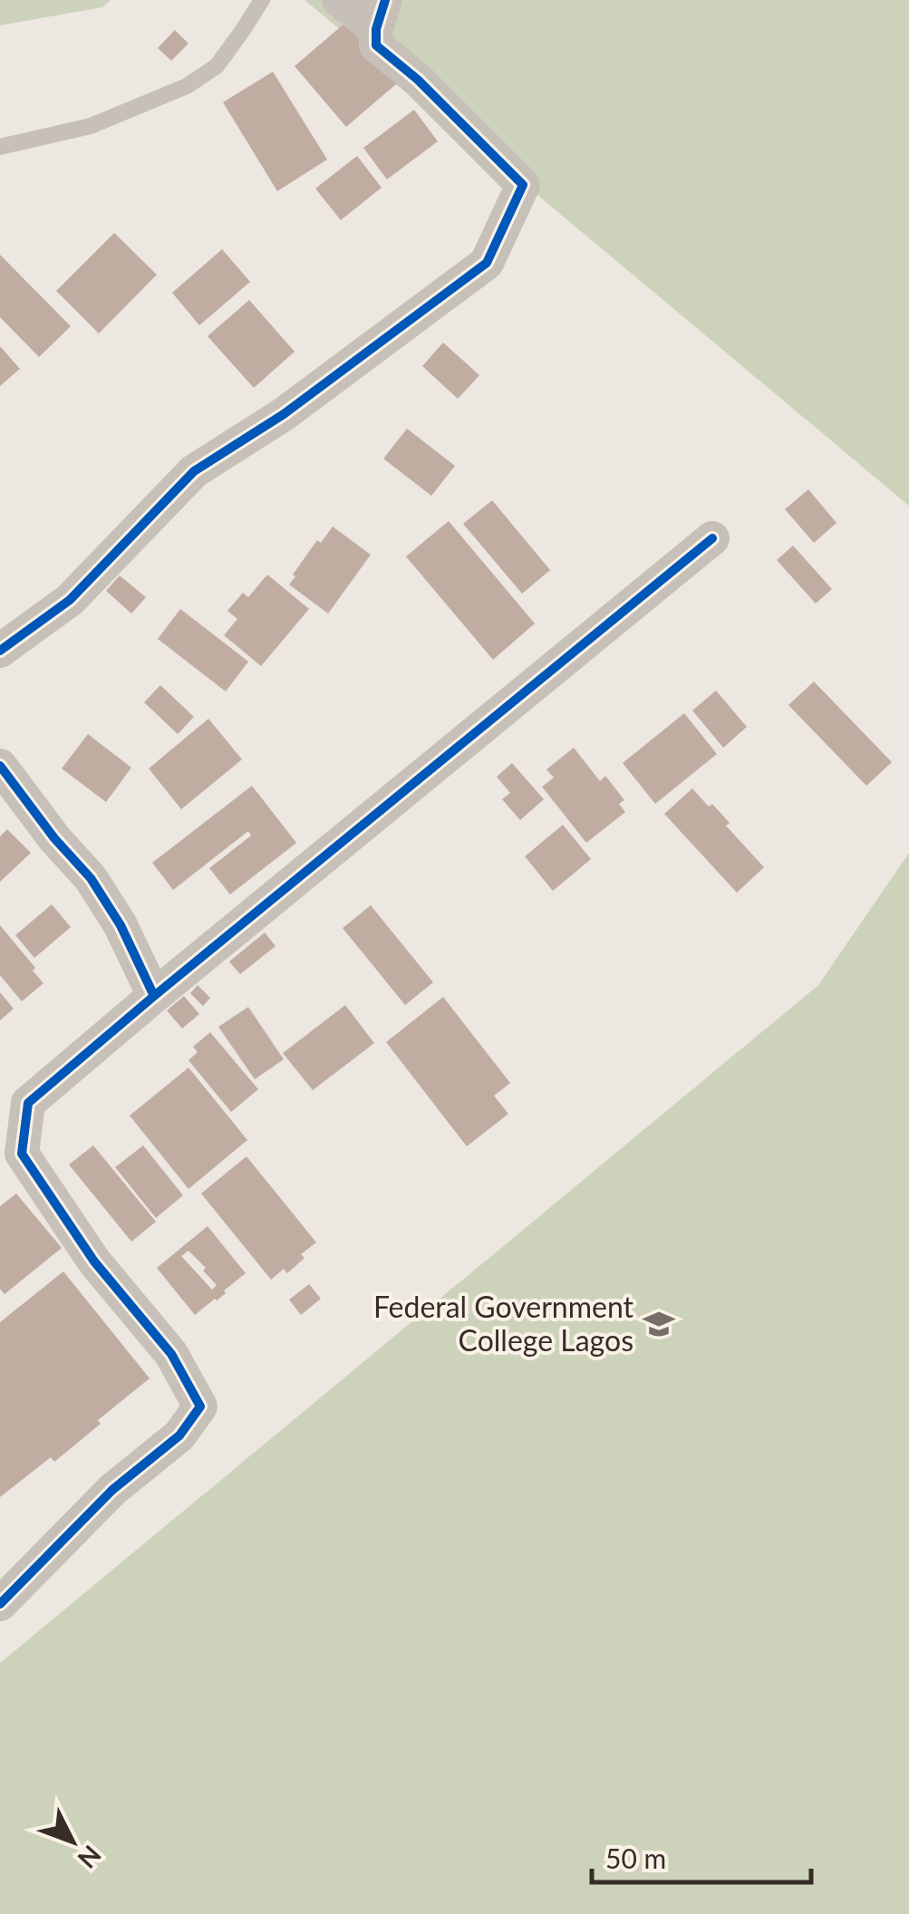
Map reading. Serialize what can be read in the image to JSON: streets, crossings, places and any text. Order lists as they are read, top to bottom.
{
  "places": {
    "school or university": ["Federal Government College Lagos"]
  },
  "scale_bar": "50 m",
  "north": "bottom right"
}
